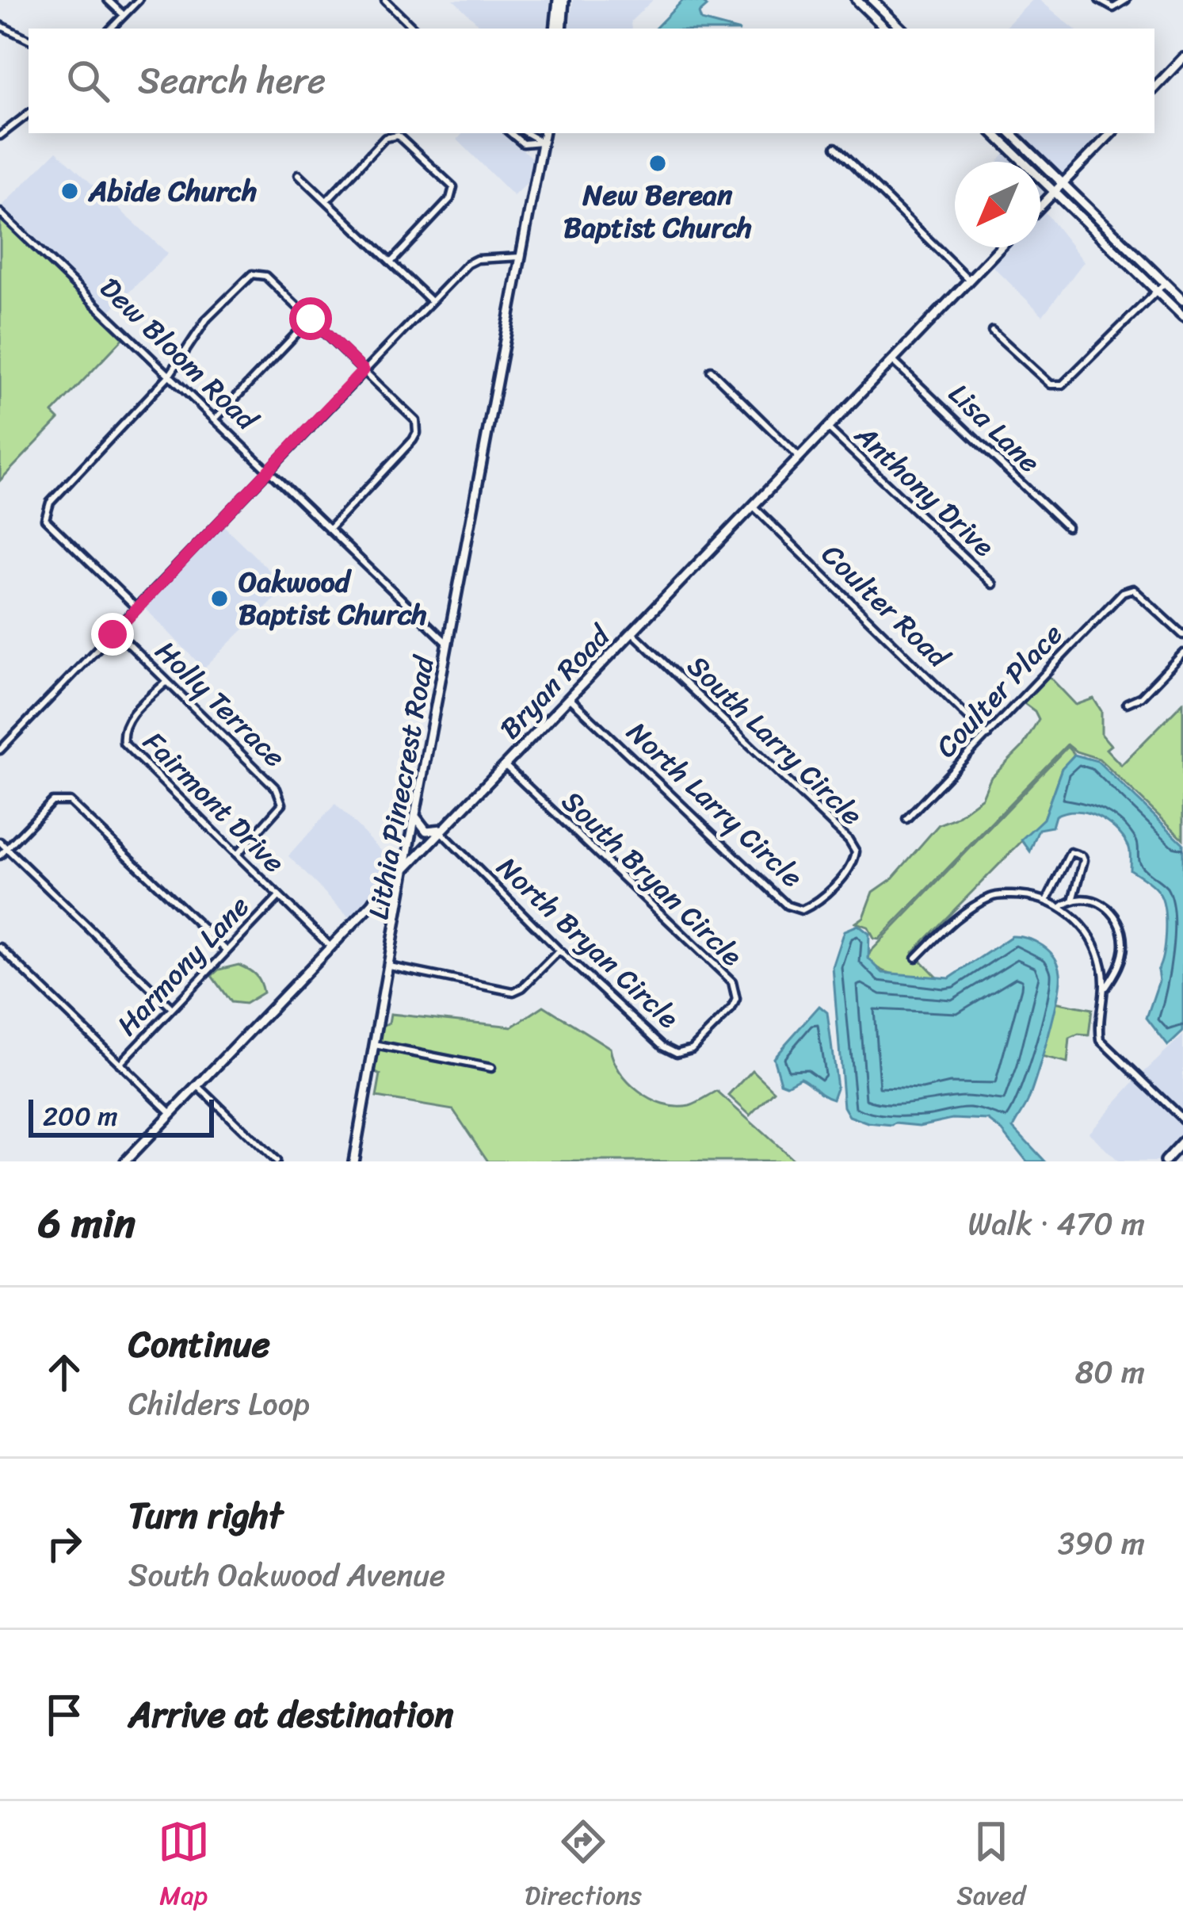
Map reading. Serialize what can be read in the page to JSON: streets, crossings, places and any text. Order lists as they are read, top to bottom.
{
  "streets": {
    "main road": ["Bryan Road", "Lithia Pinecrest Road"],
    "street": [
      "Dew Bloom Road",
      "Lisa Lane",
      "Anthony Drive",
      "Coulter Road",
      "Coulter Place",
      "Holly Terrace",
      "South Larry Circle",
      "Fairmont Drive",
      "North Larry Circle",
      "South Bryan Circle",
      "North Bryan Circle",
      "Harmony Lane"
    ]
  },
  "crossings": [
    ["Dew Bloom Road", "Lithia Pinecrest Road"],
    ["Lisa Lane", "Bryan Road"],
    ["Anthony Drive", "Bryan Road"],
    ["Coulter Road", "Bryan Road"],
    ["Coulter Road", "Coulter Place"],
    ["Bryan Road", "South Larry Circle"],
    ["Bryan Road", "Lithia Pinecrest Road"],
    ["Bryan Road", "Fairmont Drive"],
    ["Bryan Road", "North Larry Circle"],
    ["Bryan Road", "South Bryan Circle"],
    ["Bryan Road", "North Bryan Circle"],
    ["Holly Terrace", "Fairmont Drive"],
    ["South Larry Circle", "North Larry Circle"],
    ["Fairmont Drive", "Harmony Lane"],
    ["South Bryan Circle", "North Bryan Circle"]
  ],
  "places": ["New Berean Baptist Church", "Abide Church", "Oakwood Baptist Church"],
  "scale_bar": "200 m",
  "north": "bottom left",
  "page": {
    "search": "Search here",
    "scale": "200 m",
    "heading": ["6 min", "Walk · 470 m"],
    "list": [
      ["Continue", "Childers Loop", "80 m"],
      ["Turn right", "South Oakwood Avenue", "390 m"],
      "Arrive at destination"
    ],
    "nav": ["Map", "Directions", "Saved"]
  }
}
